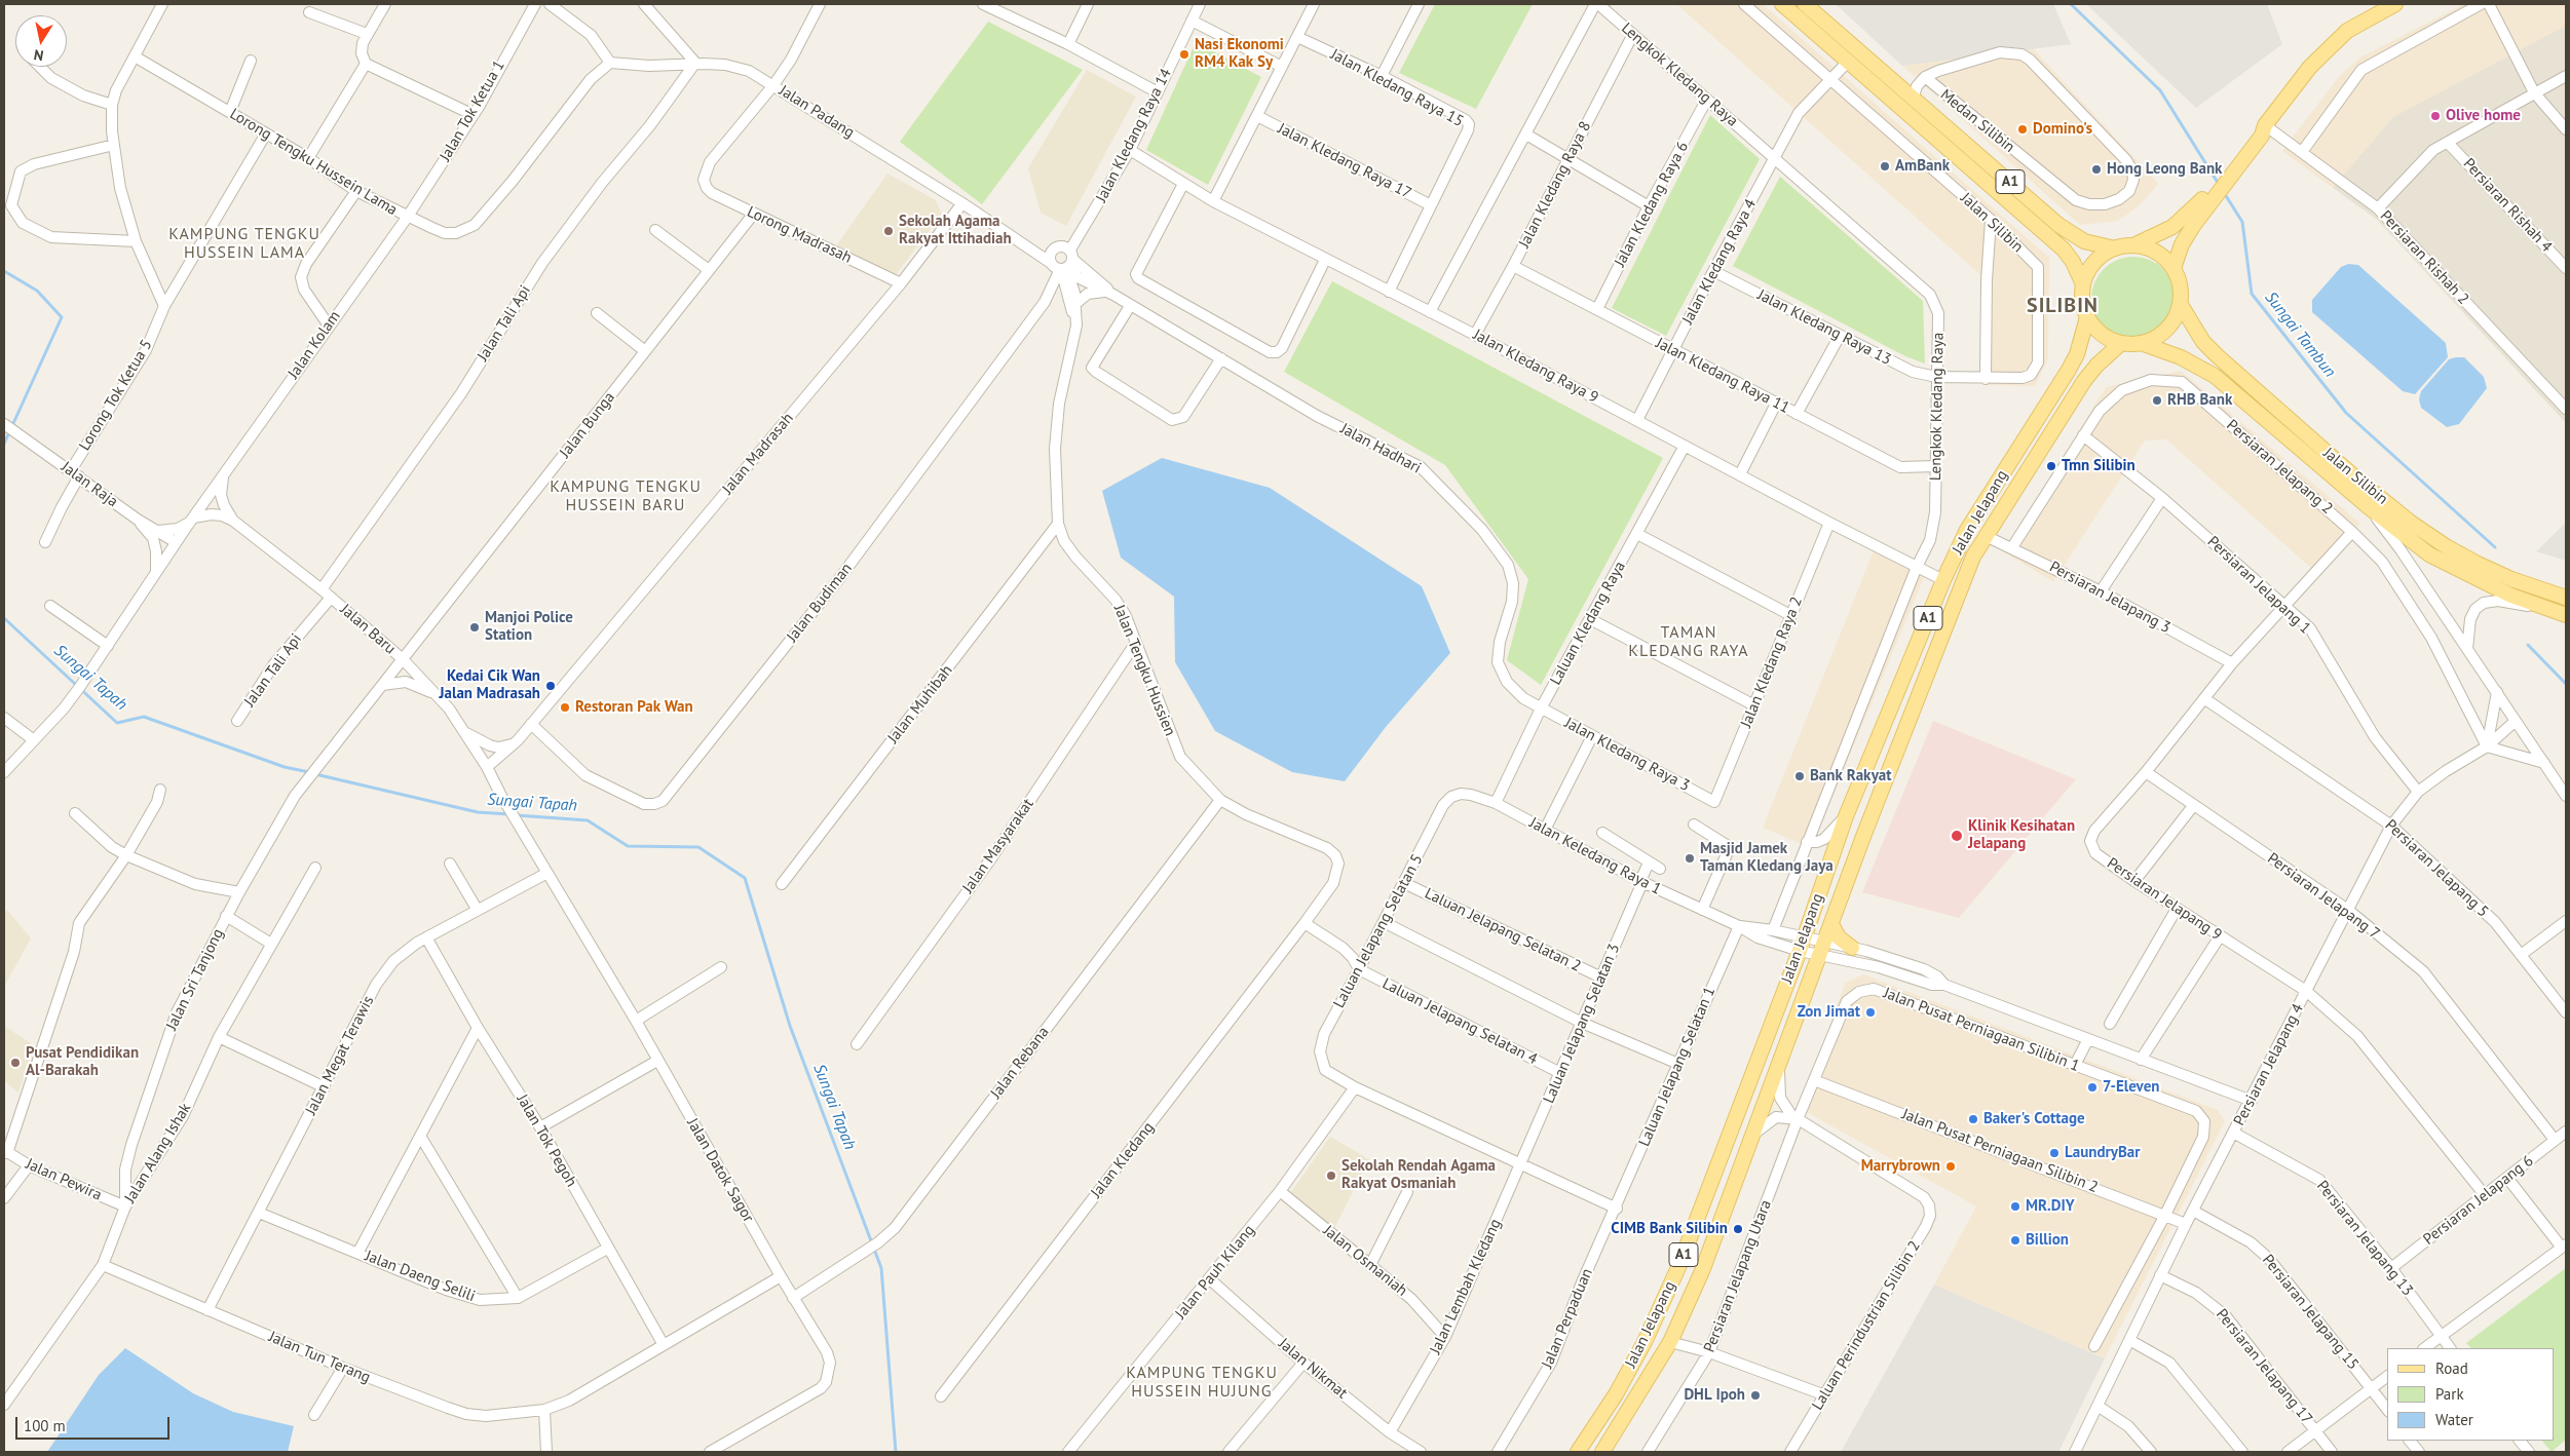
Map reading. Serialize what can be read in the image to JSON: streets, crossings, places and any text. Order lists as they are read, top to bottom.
{
  "streets": {
    "main road": ["A1", "Jalan Silibin", "Jalan Jelapang"],
    "street": [
      "Lengkok Kledang Raya",
      "Jalan Kledang Raya 15",
      "Jalan Tok Ketua 1",
      "Jalan Padang",
      "Medan Silibin",
      "Jalan Kledang Raya 14",
      "Jalan Kledang Raya 17",
      "Lorong Tengku Hussein Lama",
      "Jalan Kledang Raya 8",
      "Jalan Kledang Raya 6",
      "Persiaran Rishah 4",
      "Lorong Madrasah",
      "Persiaran Rishah 2",
      "Jalan Kledang Raya 4",
      "Jalan Tali Api",
      "Jalan Kledang Raya 13",
      "Jalan Kolam",
      "Jalan Kledang Raya 9",
      "Jalan Kledang Raya 11",
      "Lorong Tok Ketua 5",
      "Jalan Bunga",
      "Jalan Hadhari",
      "Jalan Madrasah",
      "Persiaran Jelapang 2",
      "Jalan Raja",
      "Persiaran Jelapang 1",
      "Persiaran Jelapang 3",
      "Jalan Budiman",
      "Laluan Kledang Raya",
      "Jalan Baru",
      "Jalan Kledang Raya 2",
      "Jalan Tengku Hussien",
      "Jalan Muhibah",
      "Jalan Kledang Raya 3",
      "Jalan Masyarakat",
      "Jalan Keledang Raya 1",
      "Persiaran Jelapang 5",
      "Persiaran Jelapang 7",
      "Persiaran Jelapang 9",
      "Laluan Jelapang Selatan 2",
      "Laluan Jelapang Selatan 5",
      "Jalan Sri Tanjong",
      "Laluan Jelapang Selatan 4",
      "Laluan Jelapang Selatan 3",
      "Jalan Pusat Perniagaan Silibin 1",
      "Jalan Megat Terawis",
      "Jalan Rebana",
      "Persiaran Jelapang 4",
      "Laluan Jelapang Selatan 1",
      "Jalan Tok Pegoh",
      "Jalan Pusat Perniagaan Silibin 2",
      "Jalan Alang Ishak",
      "Jalan Kledang",
      "Jalan Datok Sagor",
      "Jalan Pewira",
      "Persiaran Jelapang 6",
      "Persiaran Jelapang 13",
      "Jalan Osmaniah",
      "Jalan Pauh Kilang",
      "Jalan Daeng Selili",
      "Persiaran Jelapang Utara",
      "Jalan Lembah Kledang",
      "Persiaran Jelapang 15",
      "Jalan Perpaduan",
      "Laluan Perindustrian Silibin 2",
      "Jalan Tun Terang",
      "Persiaran Jelapang 17",
      "Jalan Nikmat"
    ]
  },
  "crossings": [
    ["Lengkok Kledang Raya", "Jalan Kledang Raya 8"],
    ["Lengkok Kledang Raya", "Jalan Kledang Raya 6"],
    ["Lengkok Kledang Raya", "Jalan Silibin"],
    ["Lengkok Kledang Raya", "Jalan Kledang Raya 4"],
    ["Lengkok Kledang Raya", "Jalan Kledang Raya 13"],
    ["Lengkok Kledang Raya", "Jalan Kledang Raya 9"],
    ["Lengkok Kledang Raya", "Jalan Kledang Raya 11"],
    ["Lengkok Kledang Raya", "Jalan Keledang Raya 1"],
    ["Jalan Kledang Raya 15", "Jalan Kledang Raya 17"],
    ["Jalan Kledang Raya 15", "Jalan Kledang Raya 9"],
    ["Jalan Tok Ketua 1", "Lorong Tengku Hussein Lama"],
    ["Jalan Tok Ketua 1", "Jalan Kolam"],
    ["Jalan Padang", "Jalan Kledang Raya 14"],
    ["Jalan Padang", "Lorong Tengku Hussein Lama"],
    ["Jalan Padang", "Lorong Madrasah"],
    ["Jalan Padang", "Jalan Tali Api"],
    ["Jalan Padang", "Jalan Hadhari"],
    ["Jalan Padang", "Jalan Madrasah"],
    ["Jalan Padang", "Jalan Budiman"],
    ["Medan Silibin", "A1"],
    ["Jalan Kledang Raya 14", "Jalan Kledang Raya 9"],
    ["Jalan Kledang Raya 14", "Jalan Hadhari"],
    ["Jalan Kledang Raya 14", "Jalan Budiman"],
    ["Lorong Tengku Hussein Lama", "Jalan Kolam"],
    ["Lorong Tengku Hussein Lama", "Lorong Tok Ketua 5"],
    ["A1", "Jalan Silibin"],
    ["A1", "Jalan Jelapang"],
    ["Jalan Kledang Raya 8", "Jalan Kledang Raya 9"],
    ["Jalan Kledang Raya 8", "Jalan Kledang Raya 11"],
    ["Jalan Kledang Raya 6", "Jalan Kledang Raya 11"],
    ["Jalan Silibin", "Jalan Kledang Raya 4"],
    ["Jalan Silibin", "Jalan Kledang Raya 13"],
    ["Jalan Silibin", "Jalan Jelapang"],
    ["Jalan Silibin", "Persiaran Jelapang 4"],
    ["Lorong Madrasah", "Jalan Bunga"],
    ["Lorong Madrasah", "Jalan Madrasah"],
    ["Jalan Kledang Raya 4", "Jalan Kledang Raya 13"],
    ["Jalan Kledang Raya 4", "Jalan Kledang Raya 9"],
    ["Jalan Kledang Raya 4", "Jalan Kledang Raya 11"],
    ["Jalan Tali Api", "Jalan Baru"],
    ["Jalan Kolam", "Jalan Raja"],
    ["Jalan Kolam", "Jalan Baru"],
    ["Jalan Kledang Raya 9", "Jalan Jelapang"],
    ["Jalan Kledang Raya 9", "Laluan Kledang Raya"],
    ["Jalan Kledang Raya 9", "Jalan Kledang Raya 2"],
    ["Lorong Tok Ketua 5", "Jalan Raja"],
    ["Jalan Bunga", "Jalan Baru"],
    ["Jalan Bunga", "Jalan Sri Tanjong"],
    ["Jalan Hadhari", "Jalan Budiman"],
    ["Jalan Hadhari", "Laluan Kledang Raya"],
    ["Jalan Hadhari", "Jalan Kledang Raya 3"],
    ["Jalan Madrasah", "Jalan Budiman"],
    ["Jalan Madrasah", "Jalan Baru"],
    ["Persiaran Jelapang 2", "Persiaran Jelapang 1"],
    ["Persiaran Jelapang 2", "Persiaran Jelapang 3"],
    ["Persiaran Jelapang 2", "Persiaran Jelapang 9"],
    ["Persiaran Jelapang 2", "Persiaran Jelapang 4"],
    ["Jalan Raja", "Jalan Baru"],
    ["Jalan Jelapang", "Persiaran Jelapang 3"],
    ["Jalan Jelapang", "Jalan Keledang Raya 1"],
    ["Persiaran Jelapang 1", "Persiaran Jelapang 9"],
    ["Persiaran Jelapang 1", "Persiaran Jelapang 4"],
    ["Persiaran Jelapang 3", "Persiaran Jelapang 9"],
    ["Laluan Kledang Raya", "Jalan Kledang Raya 3"],
    ["Laluan Kledang Raya", "Jalan Keledang Raya 1"],
    ["Jalan Baru", "Jalan Datok Sagor"],
    ["Jalan Kledang Raya 2", "Jalan Kledang Raya 3"],
    ["Jalan Tengku Hussien", "Jalan Muhibah"],
    ["Jalan Tengku Hussien", "Jalan Masyarakat"],
    ["Jalan Tengku Hussien", "Jalan Rebana"],
    ["Jalan Tengku Hussien", "Jalan Kledang"],
    ["Jalan Keledang Raya 1", "Laluan Jelapang Selatan 5"],
    ["Jalan Keledang Raya 1", "Laluan Jelapang Selatan 3"],
    ["Jalan Keledang Raya 1", "Laluan Jelapang Selatan 1"],
    ["Persiaran Jelapang 5", "Persiaran Jelapang 9"],
    ["Persiaran Jelapang 5", "Persiaran Jelapang 4"],
    ["Persiaran Jelapang 7", "Persiaran Jelapang 9"],
    ["Persiaran Jelapang 7", "Persiaran Jelapang 4"],
    ["Persiaran Jelapang 7", "Persiaran Jelapang 6"],
    ["Persiaran Jelapang 9", "Persiaran Jelapang 4"],
    ["Persiaran Jelapang 9", "Persiaran Jelapang 6"],
    ["Laluan Jelapang Selatan 2", "Laluan Jelapang Selatan 5"],
    ["Laluan Jelapang Selatan 2", "Laluan Jelapang Selatan 3"],
    ["Laluan Jelapang Selatan 5", "Laluan Jelapang Selatan 4"],
    ["Laluan Jelapang Selatan 5", "Jalan Pauh Kilang"],
    ["Jalan Sri Tanjong", "Jalan Alang Ishak"],
    ["Jalan Sri Tanjong", "Jalan Pewira"],
    ["Laluan Jelapang Selatan 4", "Laluan Jelapang Selatan 3"],
    ["Laluan Jelapang Selatan 3", "Jalan Lembah Kledang"],
    ["Jalan Pusat Perniagaan Silibin 1", "Jalan Pusat Perniagaan Silibin 2"],
    ["Jalan Pusat Perniagaan Silibin 1", "Persiaran Jelapang Utara"],
    ["Jalan Pusat Perniagaan Silibin 1", "Laluan Perindustrian Silibin 2"],
    ["Jalan Megat Terawis", "Jalan Tok Pegoh"],
    ["Jalan Megat Terawis", "Jalan Datok Sagor"],
    ["Jalan Megat Terawis", "Jalan Daeng Selili"],
    ["Jalan Megat Terawis", "Jalan Tun Terang"],
    ["Jalan Rebana", "Jalan Datok Sagor"],
    ["Persiaran Jelapang 4", "Jalan Pusat Perniagaan Silibin 2"],
    ["Persiaran Jelapang 4", "Persiaran Jelapang 13"],
    ["Persiaran Jelapang 4", "Persiaran Jelapang 15"],
    ["Persiaran Jelapang 4", "Persiaran Jelapang 17"],
    ["Laluan Jelapang Selatan 1", "Jalan Perpaduan"],
    ["Jalan Tok Pegoh", "Jalan Daeng Selili"],
    ["Jalan Alang Ishak", "Jalan Pewira"],
    ["Jalan Alang Ishak", "Jalan Tun Terang"],
    ["Persiaran Jelapang 6", "Persiaran Jelapang 13"],
    ["Jalan Osmaniah", "Jalan Pauh Kilang"],
    ["Jalan Osmaniah", "Jalan Lembah Kledang"],
    ["Jalan Pauh Kilang", "Jalan Nikmat"],
    ["Persiaran Jelapang Utara", "Laluan Perindustrian Silibin 2"],
    ["Jalan Lembah Kledang", "Jalan Nikmat"]
  ],
  "districts": [
    "KAMPUNG TENGKU HUSSEIN LAMA",
    "SILIBIN",
    "KAMPUNG TENGKU HUSSEIN BARU",
    "TAMAN KLEDANG RAYA",
    "KAMPUNG TENGKU HUSSEIN HUJUNG"
  ],
  "water": ["Sungai Tambun", "Sungai Tapah"],
  "places": [
    "Nasi Ekonomi RM4 Kak Sy",
    "Olive home",
    "Domino's",
    "AmBank",
    "Hong Leong Bank",
    "Sekolah Agama Rakyat Ittihadiah",
    "RHB Bank",
    "Tmn Silibin",
    "Manjoi Police Station",
    "Kedai Cik Wan Jalan Madrasah",
    "Restoran Pak Wan",
    "Bank Rakyat",
    "Klinik Kesihatan Jelapang",
    "Masjid Jamek Taman Kledang Jaya",
    "Zon Jimat",
    "Pusat Pendidikan Al-Barakah",
    "7-Eleven",
    "Baker's Cottage",
    "LaundryBar",
    "Marrybrown",
    "Sekolah Rendah Agama Rakyat Osmaniah",
    "MR.DIY",
    "CIMB Bank Silibin",
    "Billion",
    "DHL Ipoh"
  ],
  "legend": ["Road", "Park", "Water"],
  "scale_bar": "100 m",
  "north": "bottom"
}
